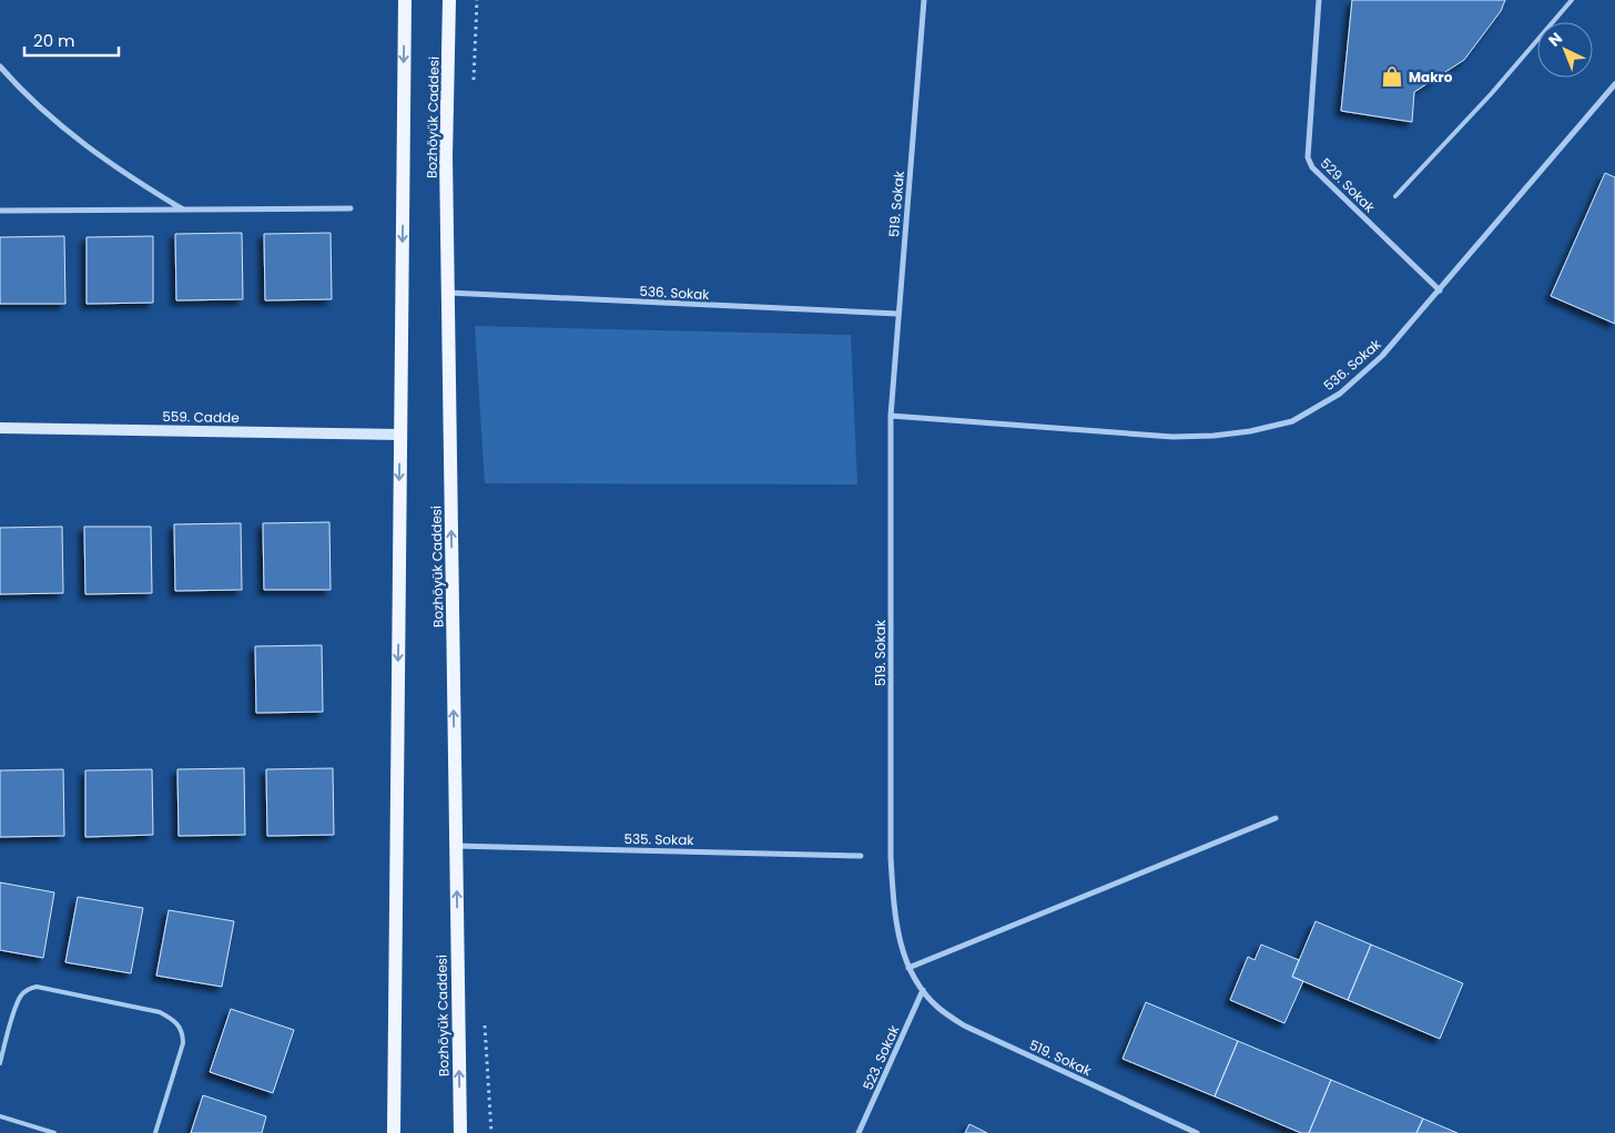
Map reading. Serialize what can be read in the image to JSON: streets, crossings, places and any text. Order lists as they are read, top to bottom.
{
  "streets": {
    "main road": ["Bozhöyük Caddesi"],
    "street": [
      "529. Sokak",
      "519. Sokak",
      "536. Sokak",
      "559. Cadde",
      "535. Sokak",
      "523. Sokak"
    ]
  },
  "crossings": [
    ["Bozhöyük Caddesi", "536. Sokak"],
    ["Bozhöyük Caddesi", "535. Sokak"],
    ["529. Sokak", "536. Sokak"],
    ["519. Sokak", "536. Sokak"],
    ["519. Sokak", "523. Sokak"]
  ],
  "places": {
    "shop": ["Makro"]
  },
  "scale_bar": "20 m",
  "north": "top left"
}
